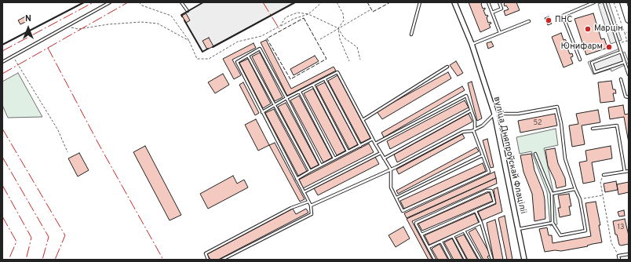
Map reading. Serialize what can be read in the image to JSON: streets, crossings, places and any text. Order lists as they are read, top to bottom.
{
  "streets": {
    "street": ["вуліца Дняпроўскай Флаціліі"]
  },
  "places": ["ПНС", "Марцін", "Юнифарм"],
  "house_numbers": ["52", "13"],
  "north": "top"
}
